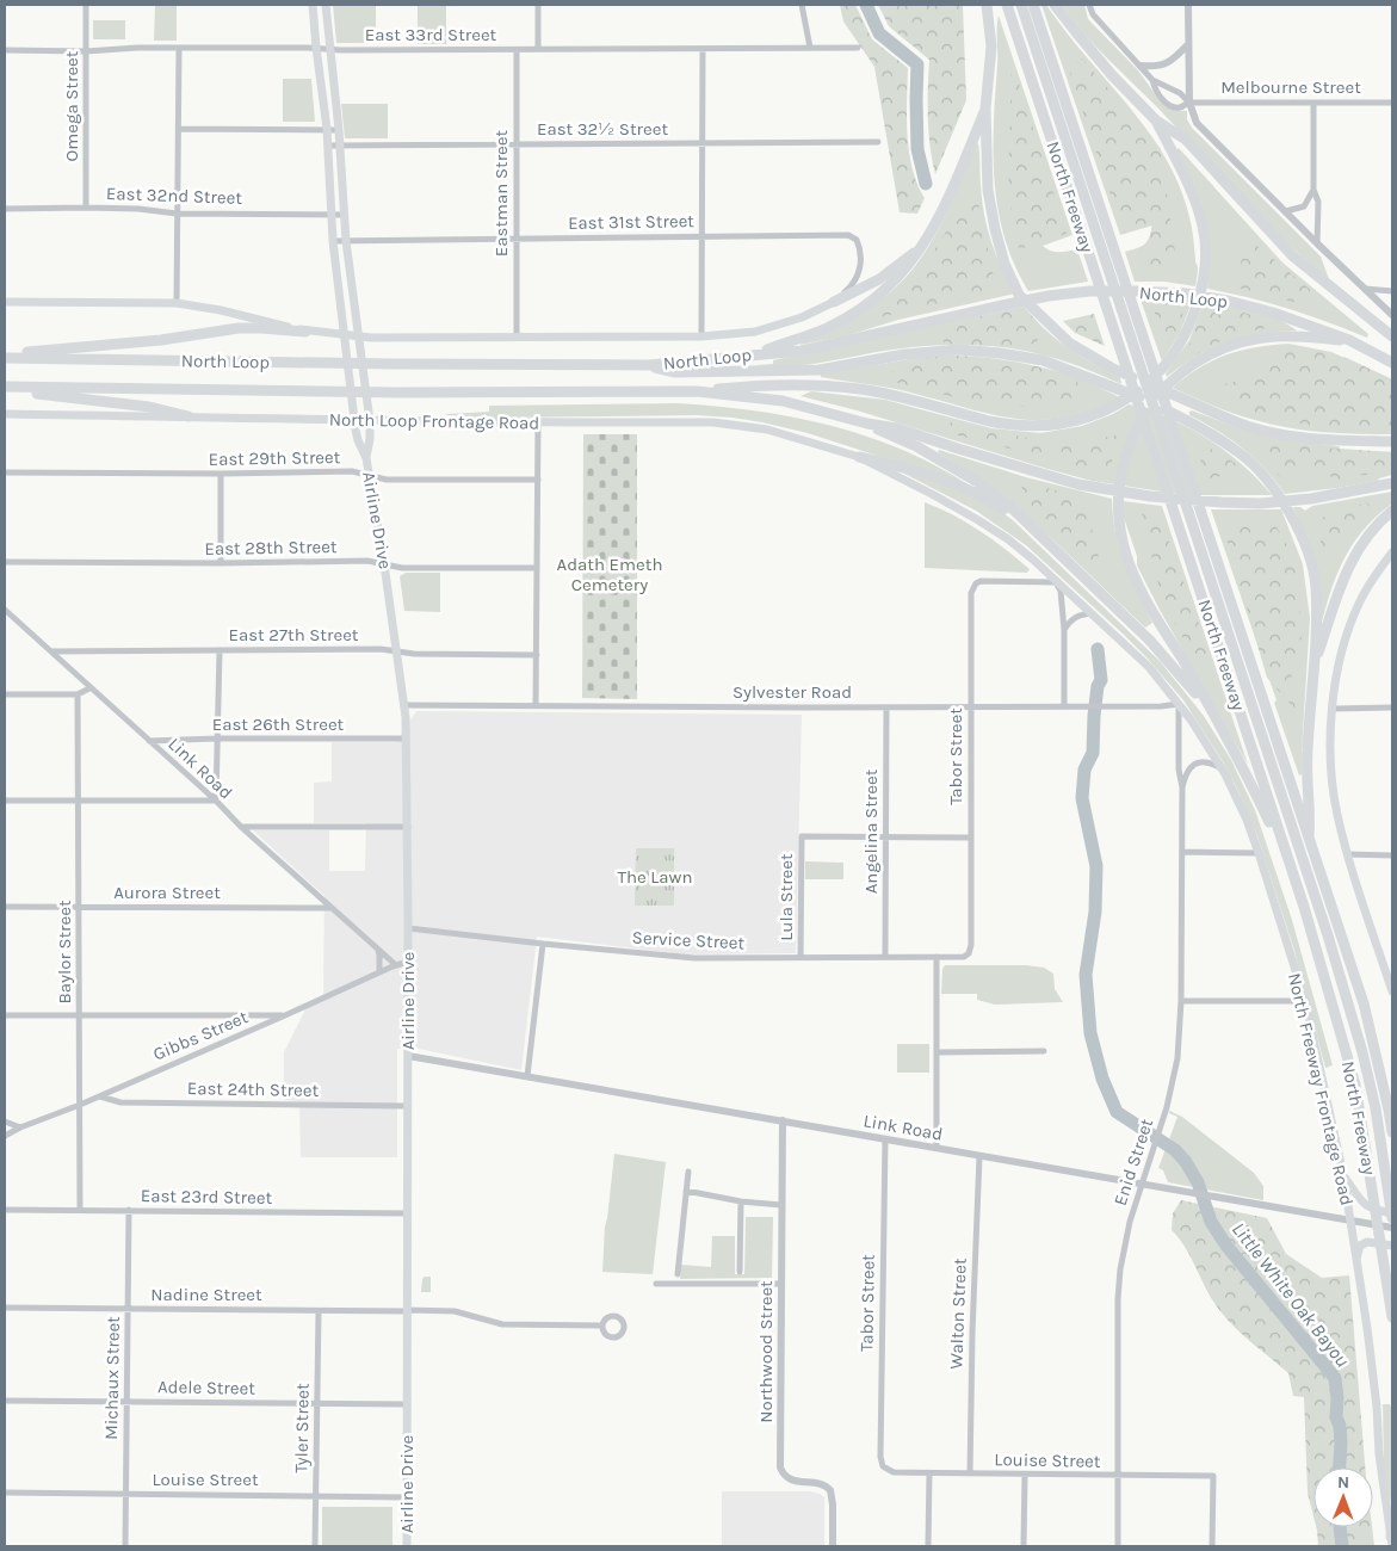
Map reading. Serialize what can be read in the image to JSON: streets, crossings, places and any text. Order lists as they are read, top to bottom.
{
  "streets": {
    "highway": ["North Freeway", "North Loop"],
    "main road": ["North Loop Frontage Road", "Airline Drive", "North Freeway Frontage Road"],
    "street": [
      "East 33rd Street",
      "Melbourne Street",
      "Omega Street",
      "East 32½ Street",
      "Eastman Street",
      "East 32nd Street",
      "East 31st Street",
      "East 29th Street",
      "East 28th Street",
      "East 27th Street",
      "Sylvester Road",
      "East 26th Street",
      "Tabor Street",
      "Link Road",
      "Angelina Street",
      "Aurora Street",
      "Lula Street",
      "Service Street",
      "Baylor Street",
      "Gibbs Street",
      "East 24th Street",
      "Enid Street",
      "East 23rd Street",
      "Nadine Street",
      "Walton Street",
      "Northwood Street",
      "Michaux Street",
      "Adele Street",
      "Tyler Street",
      "Louise Street"
    ]
  },
  "crossings": [
    ["East 33rd Street", "Omega Street"],
    ["East 33rd Street", "Eastman Street"],
    ["East 33rd Street", "Airline Drive"],
    ["Omega Street", "East 32nd Street"],
    ["East 32½ Street", "Eastman Street"],
    ["East 32½ Street", "Airline Drive"],
    ["Eastman Street", "East 31st Street"],
    ["East 32nd Street", "Airline Drive"],
    ["East 31st Street", "Airline Drive"],
    ["North Loop Frontage Road", "Airline Drive"],
    ["North Loop Frontage Road", "North Freeway Frontage Road"],
    ["East 29th Street", "Airline Drive"],
    ["Airline Drive", "East 28th Street"],
    ["Airline Drive", "East 27th Street"],
    ["Airline Drive", "Sylvester Road"],
    ["Airline Drive", "East 26th Street"],
    ["Airline Drive", "Link Road"],
    ["Airline Drive", "Service Street"],
    ["Airline Drive", "Gibbs Street"],
    ["Airline Drive", "East 24th Street"],
    ["Airline Drive", "East 23rd Street"],
    ["Airline Drive", "Nadine Street"],
    ["Airline Drive", "Adele Street"],
    ["Airline Drive", "Louise Street"],
    ["East 27th Street", "Link Road"],
    ["Sylvester Road", "Tabor Street"],
    ["Sylvester Road", "Angelina Street"],
    ["Sylvester Road", "North Freeway Frontage Road"],
    ["Sylvester Road", "Enid Street"],
    ["East 26th Street", "Link Road"],
    ["Tabor Street", "Link Road"],
    ["Tabor Street", "Service Street"],
    ["Tabor Street", "North Freeway Frontage Road"],
    ["Tabor Street", "Louise Street"],
    ["Link Road", "Aurora Street"],
    ["Link Road", "Gibbs Street"],
    ["Link Road", "North Freeway Frontage Road"],
    ["Link Road", "Enid Street"],
    ["Link Road", "Walton Street"],
    ["Link Road", "Northwood Street"],
    ["Angelina Street", "Lula Street"],
    ["Angelina Street", "Service Street"],
    ["Aurora Street", "Baylor Street"],
    ["Lula Street", "Service Street"],
    ["Baylor Street", "Gibbs Street"],
    ["Baylor Street", "East 23rd Street"],
    ["Gibbs Street", "East 24th Street"],
    ["North Freeway Frontage Road", "Enid Street"],
    ["Enid Street", "Louise Street"],
    ["East 23rd Street", "Michaux Street"],
    ["Nadine Street", "Michaux Street"],
    ["Nadine Street", "Tyler Street"],
    ["Walton Street", "Louise Street"],
    ["Michaux Street", "Adele Street"],
    ["Michaux Street", "Louise Street"],
    ["Adele Street", "Tyler Street"],
    ["Tyler Street", "Louise Street"]
  ],
  "water": ["Little White Oak Bayou"],
  "parks": ["Adath Emeth Cemetery", "The Lawn"],
  "north": "top"
}
